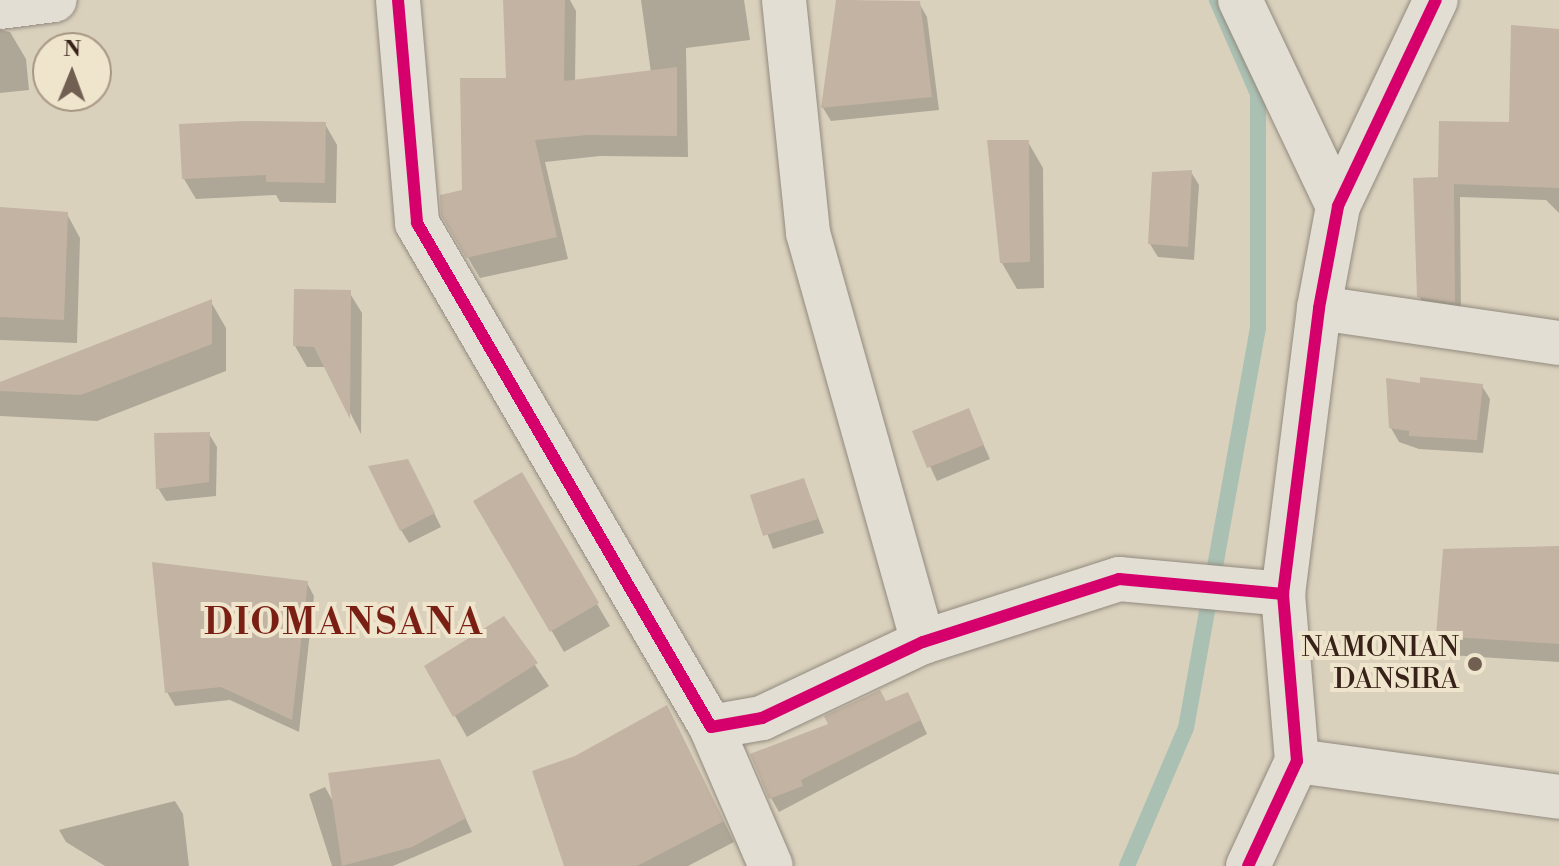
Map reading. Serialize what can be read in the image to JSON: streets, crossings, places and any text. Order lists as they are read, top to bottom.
{
  "districts": ["DIOMANSANA"],
  "places": ["NAMONIAN DANSIRA"],
  "north": "top"
}
